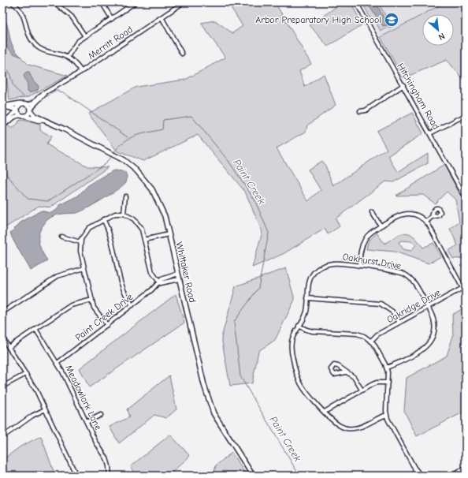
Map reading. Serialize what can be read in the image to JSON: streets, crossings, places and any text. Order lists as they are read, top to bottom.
{
  "streets": {
    "main road": ["Whittaker Road"],
    "street": [
      "Merritt Road",
      "Hitchingham Road",
      "Oakhurst Drive",
      "Oakridge Drive",
      "Paint Creek Drive",
      "Meadowlark Lane"
    ]
  },
  "crossings": [
    ["Merritt Road", "Whittaker Road"],
    ["Oakhurst Drive", "Oakridge Drive"],
    ["Whittaker Road", "Paint Creek Drive"],
    ["Paint Creek Drive", "Meadowlark Lane"]
  ],
  "water": ["Paint Creek"],
  "places": {
    "school or university": ["Arbor Preparatory High School"]
  },
  "north": "bottom right"
}
